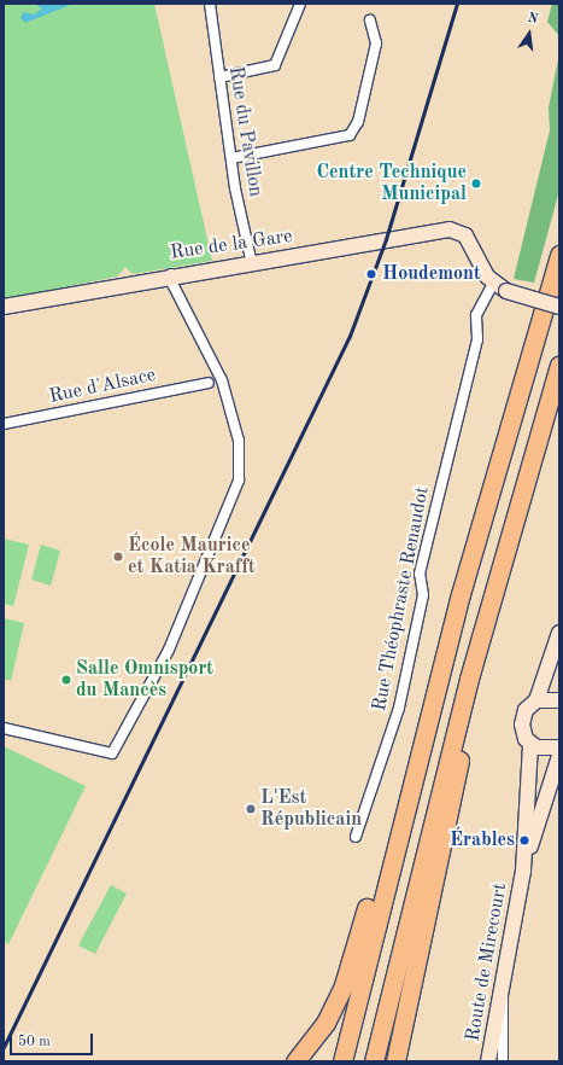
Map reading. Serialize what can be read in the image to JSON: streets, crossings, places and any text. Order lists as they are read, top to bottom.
{
  "streets": {
    "main road": ["Rue de la Gare", "Route de Mirecourt"],
    "street": ["Rue du Pavillon", "Rue d'Alsace", "Rue Théophraste Renaudot"]
  },
  "crossings": [
    ["Rue du Pavillon", "Rue de la Gare"],
    ["Rue de la Gare", "Rue Théophraste Renaudot"]
  ],
  "places": [
    "Centre Technique Municipal",
    "Houdemont",
    "École Maurice et Katia Krafft",
    "Salle Omnisport du Mancès",
    "L'Est Républicain",
    "Érables"
  ],
  "scale_bar": "50 m",
  "north": "top"
}
